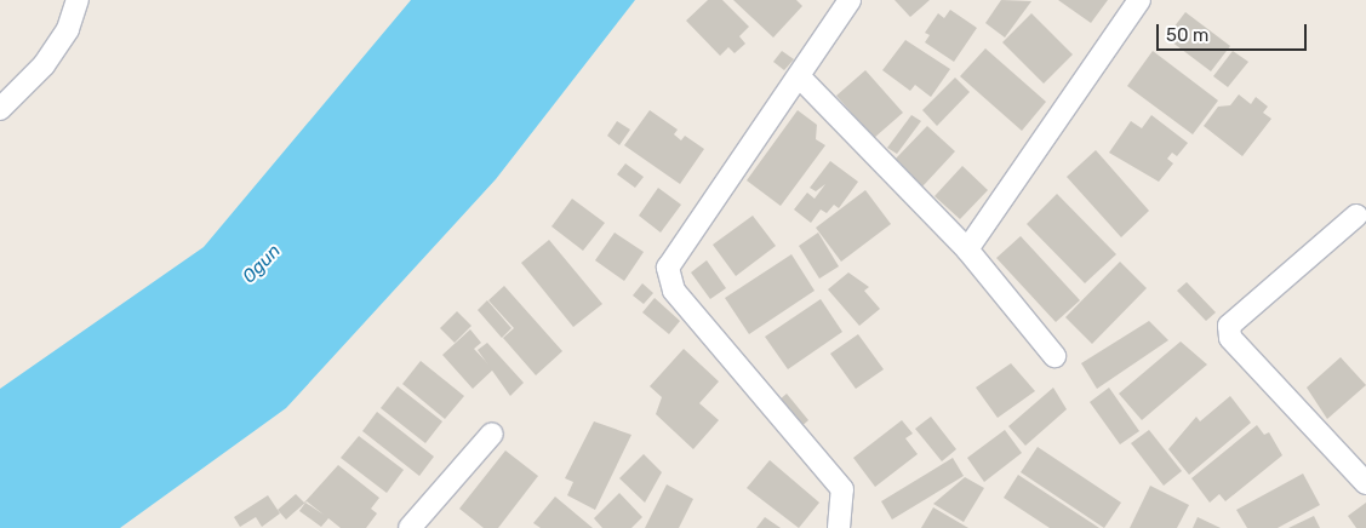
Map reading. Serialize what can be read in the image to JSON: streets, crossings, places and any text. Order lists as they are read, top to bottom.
{
  "water": ["Ogun"],
  "scale_bar": "50 m"
}
